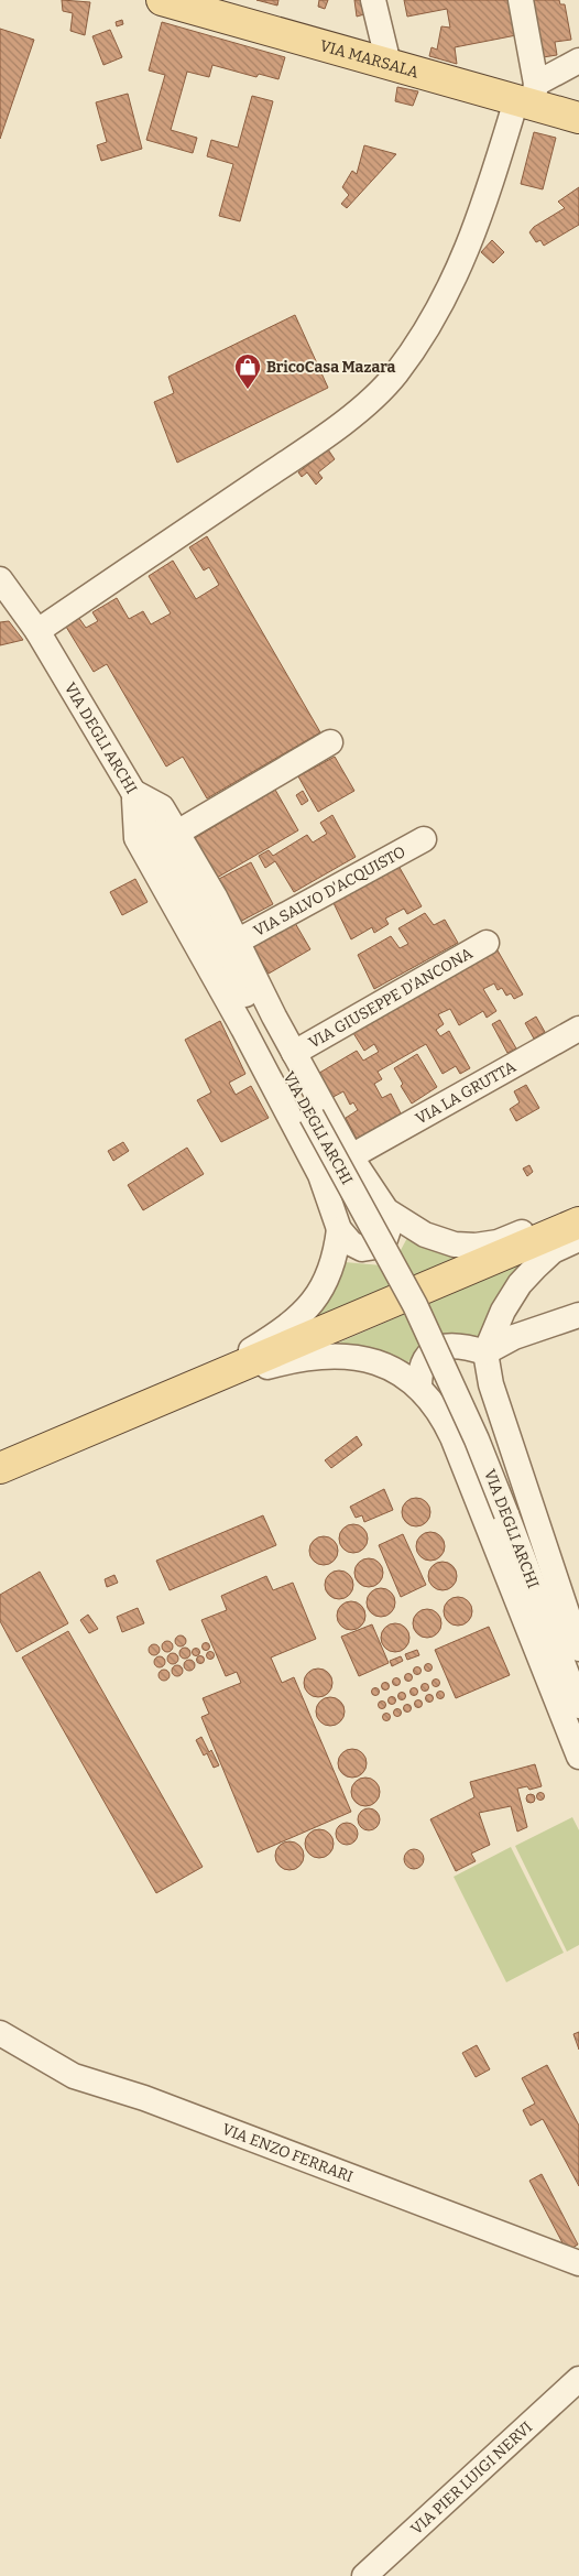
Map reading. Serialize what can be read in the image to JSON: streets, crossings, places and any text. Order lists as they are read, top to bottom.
{
  "streets": {
    "main road": ["VIA MARSALA"],
    "street": [
      "VIA DEGLI ARCHI",
      "VIA SALVO D'ACQUISTO",
      "VIA GIUSEPPE D'ANCONA",
      "VIA LA GRUTTA",
      "VIA ENZO FERRARI",
      "VIA PIER LUIGI NERVI"
    ]
  },
  "places": {
    "shop": ["BricoCasa Mazara"]
  }
}
